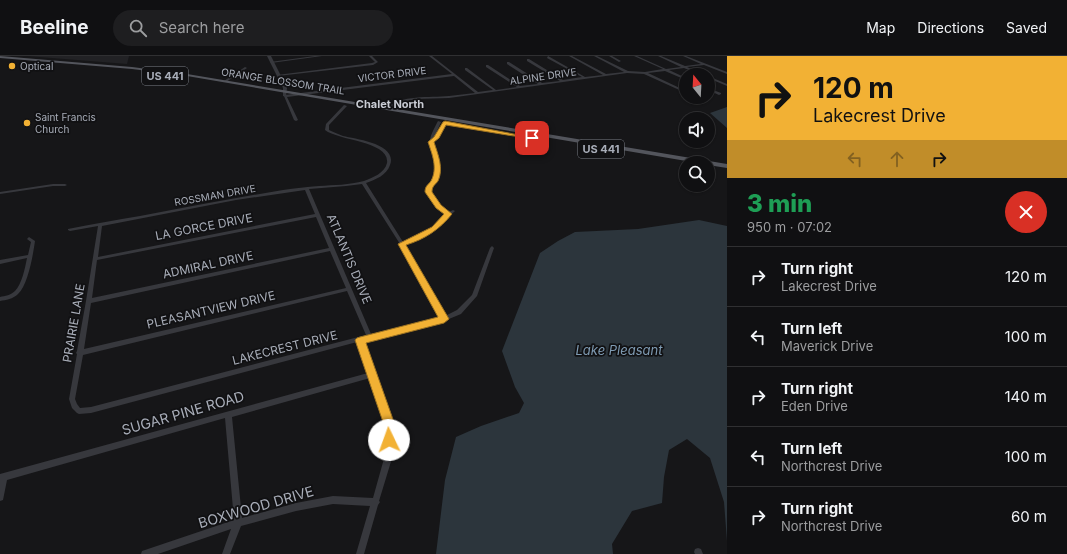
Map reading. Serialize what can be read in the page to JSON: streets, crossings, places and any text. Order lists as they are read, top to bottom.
{
  "streets": {
    "main road": ["US 441", "ORANGE BLOSSOM TRAIL"],
    "street": [
      "VICTOR DRIVE",
      "ALPINE DRIVE",
      "ROSSMAN DRIVE",
      "LA GORCE DRIVE",
      "ATLANTIS DRIVE",
      "ADMIRAL DRIVE",
      "PLEASANTVIEW DRIVE",
      "PRAIRIE LANE",
      "LAKECREST DRIVE",
      "SUGAR PINE ROAD",
      "BOXWOOD DRIVE"
    ]
  },
  "crossings": [
    ["VICTOR DRIVE", "ORANGE BLOSSOM TRAIL"],
    ["ALPINE DRIVE", "ORANGE BLOSSOM TRAIL"],
    ["ORANGE BLOSSOM TRAIL", "ROSSMAN DRIVE"],
    ["ROSSMAN DRIVE", "ATLANTIS DRIVE"],
    ["ROSSMAN DRIVE", "PRAIRIE LANE"],
    ["LA GORCE DRIVE", "ATLANTIS DRIVE"],
    ["LA GORCE DRIVE", "PRAIRIE LANE"],
    ["ATLANTIS DRIVE", "ADMIRAL DRIVE"],
    ["ATLANTIS DRIVE", "PLEASANTVIEW DRIVE"],
    ["ATLANTIS DRIVE", "LAKECREST DRIVE"],
    ["ADMIRAL DRIVE", "PRAIRIE LANE"],
    ["PLEASANTVIEW DRIVE", "PRAIRIE LANE"],
    ["PRAIRIE LANE", "LAKECREST DRIVE"]
  ],
  "districts": ["Chalet North"],
  "water": ["Lake Pleasant"],
  "places": ["Optical", "Saint Francis Church"],
  "north": "top",
  "page": {
    "header": "Beeline",
    "search": "Search here",
    "nav": ["Map", "Directions", "Saved"],
    "turn": ["120 m", "Lakecrest Drive"],
    "heading": ["3 min", "950 m · 07:02"],
    "list": [
      {
        "name": "Turn right",
        "note": "Lakecrest Drive",
        "value": "120 m"
      },
      {
        "name": "Turn left",
        "note": "Maverick Drive",
        "value": "100 m"
      },
      {
        "name": "Turn right",
        "note": "Eden Drive",
        "value": "140 m"
      },
      {
        "name": "Turn left",
        "note": "Northcrest Drive",
        "value": "100 m"
      },
      {
        "name": "Turn right",
        "note": "Northcrest Drive",
        "value": "60 m"
      }
    ]
  }
}
